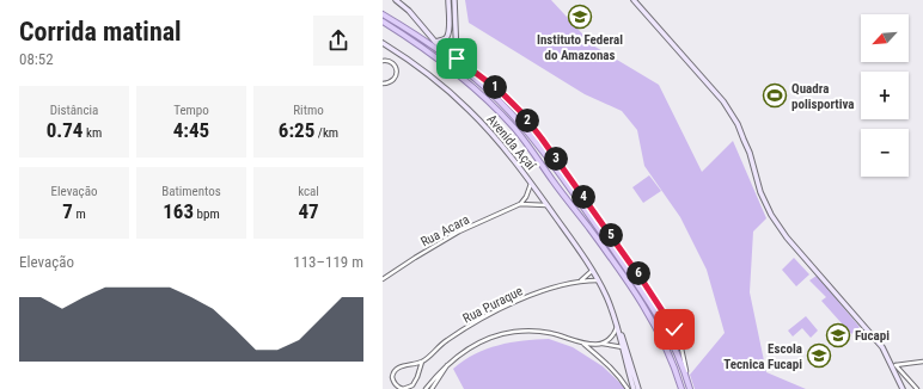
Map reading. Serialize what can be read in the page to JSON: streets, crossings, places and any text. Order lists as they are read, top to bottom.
{
  "streets": {
    "street": ["Avenida Açaí", "Rua Acara", "Rua Puraque"]
  },
  "crossings": [
    ["Avenida Açaí", "Rua Acara"],
    ["Avenida Açaí", "Rua Puraque"]
  ],
  "places": {
    "school or university": ["Instituto Federal do Amazonas", "Fucapi", "Escola Tecnica Fucapi"],
    "sports": ["Quadra polisportiva"]
  },
  "north": "bottom left",
  "page": {
    "heading": ["Corrida matinal", "08:52"],
    "map_buttons": ["+", "−"],
    "pins": [
      "1",
      "2",
      "3",
      "4",
      "5",
      "6"
    ],
    "stats": [
      ["Distância", "0.74 km"],
      ["Tempo", "4:45"],
      ["Ritmo", "6:25 /km"],
      ["Elevação", "7 m"],
      ["Batimentos", "163 bpm"],
      ["kcal", "47"]
    ],
    "chart": ["Elevação", "113–119 m"]
  }
}
